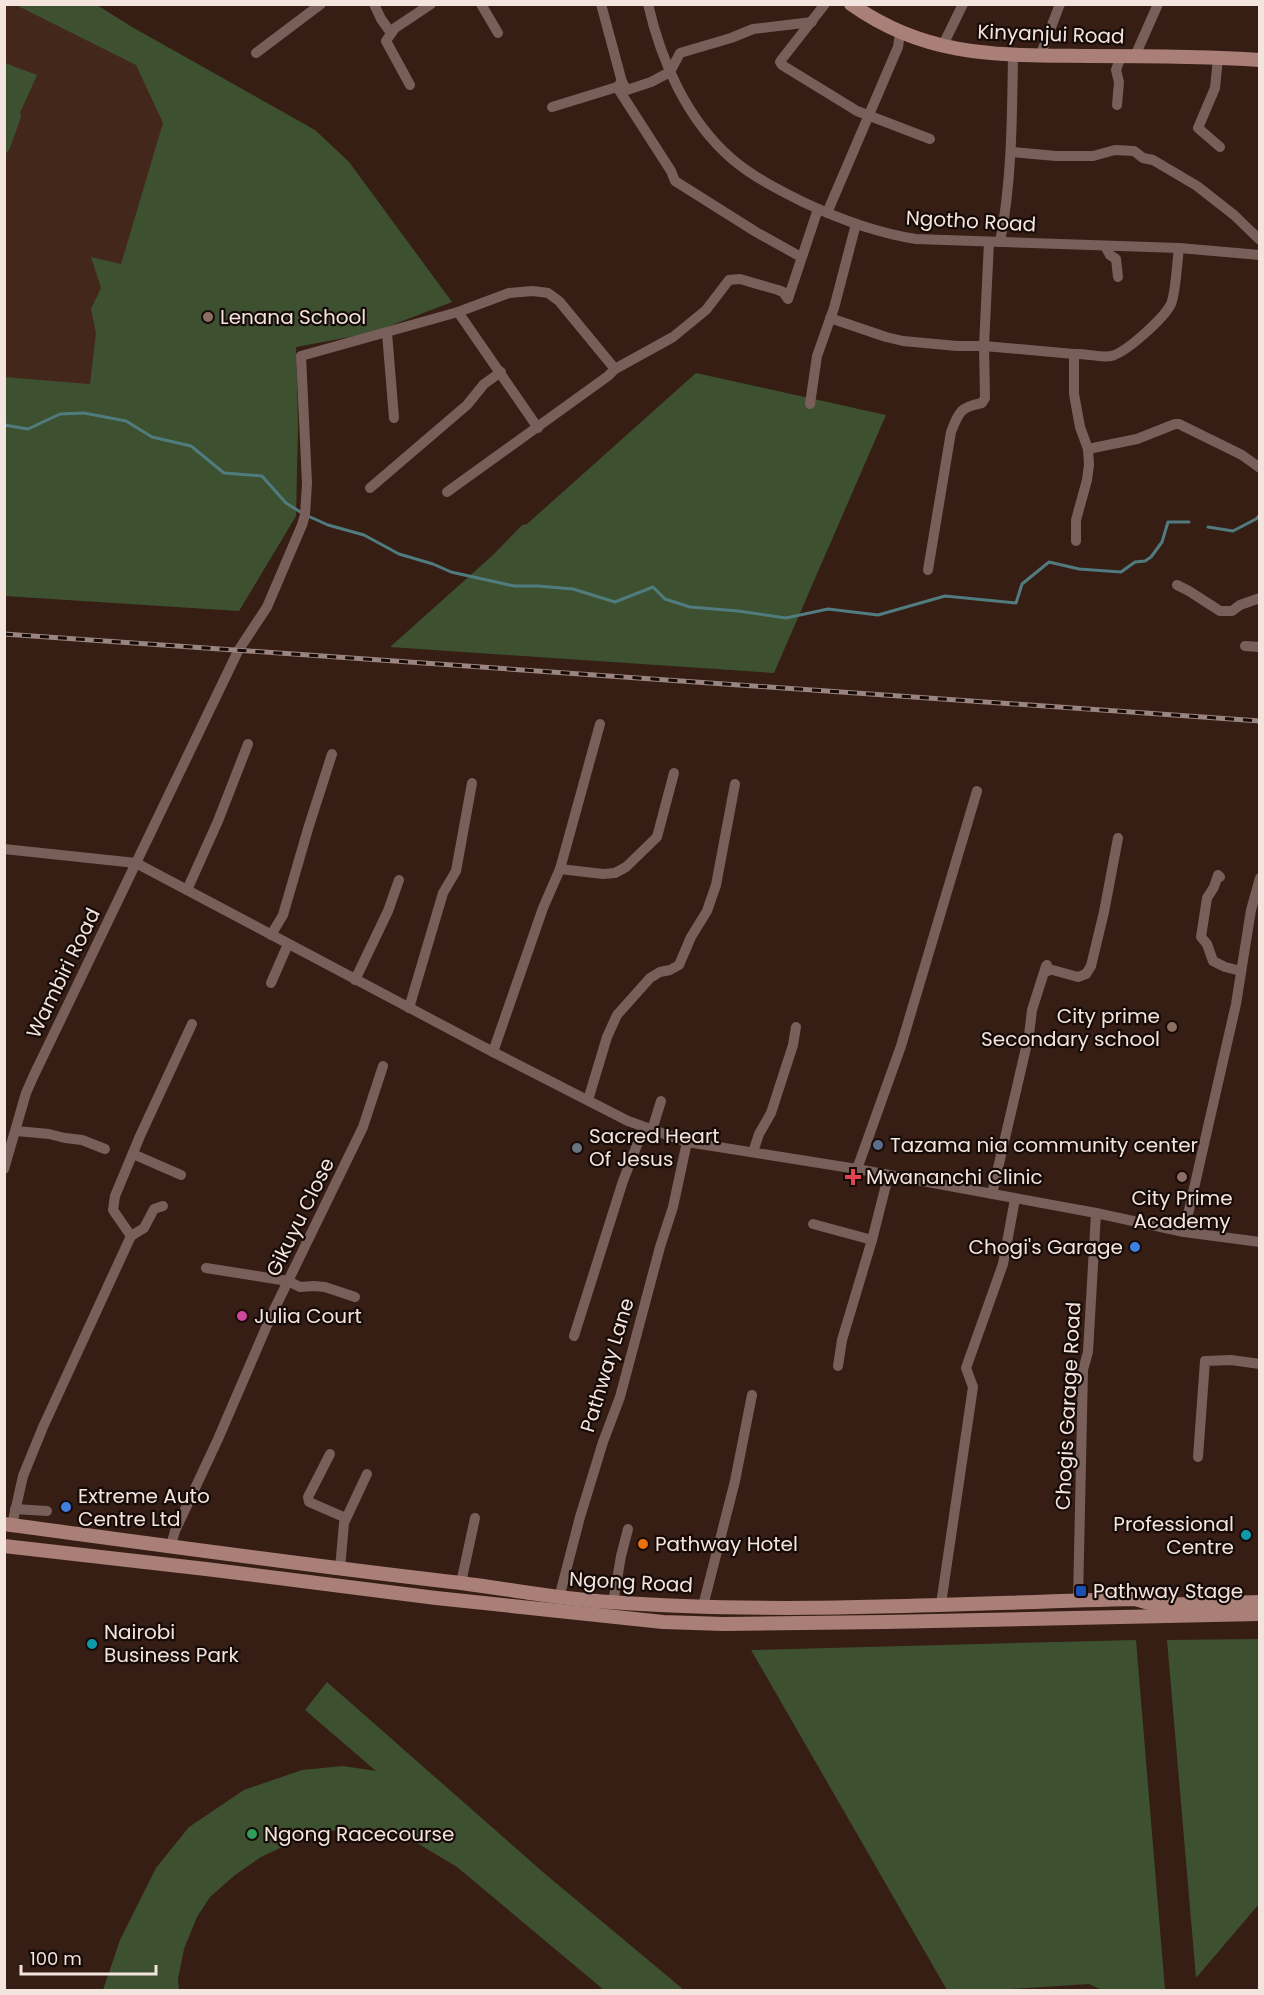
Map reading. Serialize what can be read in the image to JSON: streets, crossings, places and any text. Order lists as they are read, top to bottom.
{
  "streets": {
    "main road": ["Kinyanjui Road", "Ngong Road"],
    "street": [
      "Ngotho Road",
      "Wambiri Road",
      "Gikuyu Close",
      "Pathway Lane",
      "Chogis Garage Road"
    ]
  },
  "crossings": [
    ["Gikuyu Close", "Ngong Road"],
    ["Pathway Lane", "Ngong Road"],
    ["Chogis Garage Road", "Ngong Road"]
  ],
  "places": {
    "other": [
      "Lenana School",
      "City prime Secondary school",
      "Tazama nia community center",
      "Sacred Heart Of Jesus",
      "City Prime Academy",
      "Chogi's Garage",
      "Julia Court",
      "Extreme Auto Centre Ltd",
      "Professional Centre",
      "Pathway Hotel",
      "Nairobi Business Park",
      "Ngong Racecourse"
    ],
    "health": ["Mwananchi Clinic"],
    "transit": ["Pathway Stage"]
  },
  "scale_bar": "100 m"
}
